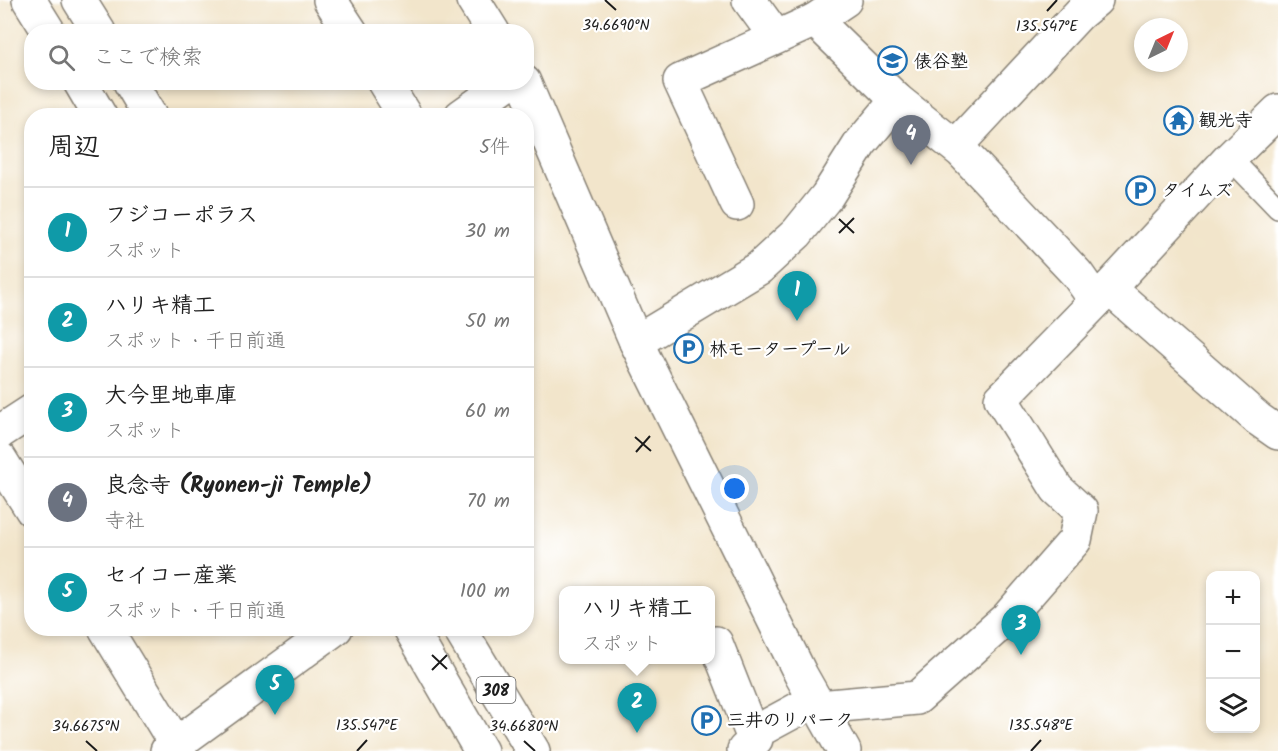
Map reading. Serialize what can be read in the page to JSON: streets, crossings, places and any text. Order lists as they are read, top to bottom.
{
  "streets": {
    "main road": ["308"]
  },
  "places": {
    "school or university": ["俵谷塾"],
    "temple": ["観光寺"],
    "parking": ["タイムズ", "林モータープール", "三井のリパーク"]
  },
  "north": "top right",
  "page": {
    "search": "ここで検索",
    "heading": ["周辺", "5件"],
    "pins": [
      "4",
      "1",
      "3",
      "5",
      "2"
    ],
    "list": [
      {
        "mark": "1",
        "name": "フジコーポラス",
        "note": "スポット",
        "value": "30 m"
      },
      {
        "mark": "2",
        "name": "ハリキ精工",
        "note": "スポット · 千日前通",
        "value": "50 m"
      },
      {
        "mark": "3",
        "name": "大今里地車庫",
        "note": "スポット",
        "value": "60 m"
      },
      {
        "mark": "4",
        "name": "良念寺 (Ryonen-ji Temple)",
        "note": "寺社",
        "value": "70 m"
      },
      {
        "mark": "5",
        "name": "セイコー産業",
        "note": "スポット · 千日前通",
        "value": "100 m"
      }
    ],
    "map_buttons": ["+", "−"],
    "popup": ["ハリキ精工", "スポット"]
  },
  "coordinates": [
    "34.6690°N",
    "135.547°E",
    "135.548°E",
    "34.6675°N",
    "34.6680°N"
  ]
}
